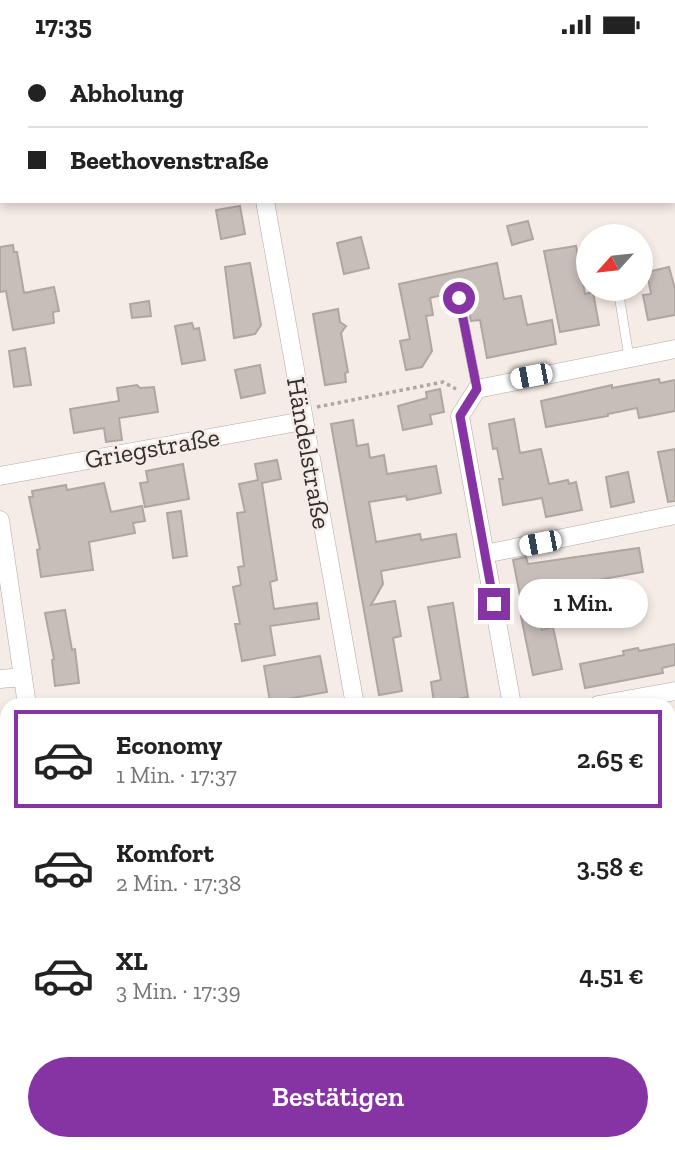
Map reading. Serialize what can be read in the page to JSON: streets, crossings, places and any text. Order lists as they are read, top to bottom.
{
  "streets": {
    "street": ["Griegstraße", "Händelstraße"]
  },
  "crossings": [
    ["Griegstraße", "Händelstraße"]
  ],
  "north": "bottom left",
  "page": {
    "status": "17:35",
    "banner": ["Abholung", "Beethovenstraße"],
    "bubble": "1 Min.",
    "list": [
      {
        "name": "Economy",
        "note": "1 Min. · 17:37",
        "value": "2.65 €"
      },
      {
        "name": "Komfort",
        "note": "2 Min. · 17:38",
        "value": "3.58 €"
      },
      {
        "name": "XL",
        "note": "3 Min. · 17:39",
        "value": "4.51 €"
      }
    ],
    "buttons": "Bestätigen"
  }
}
